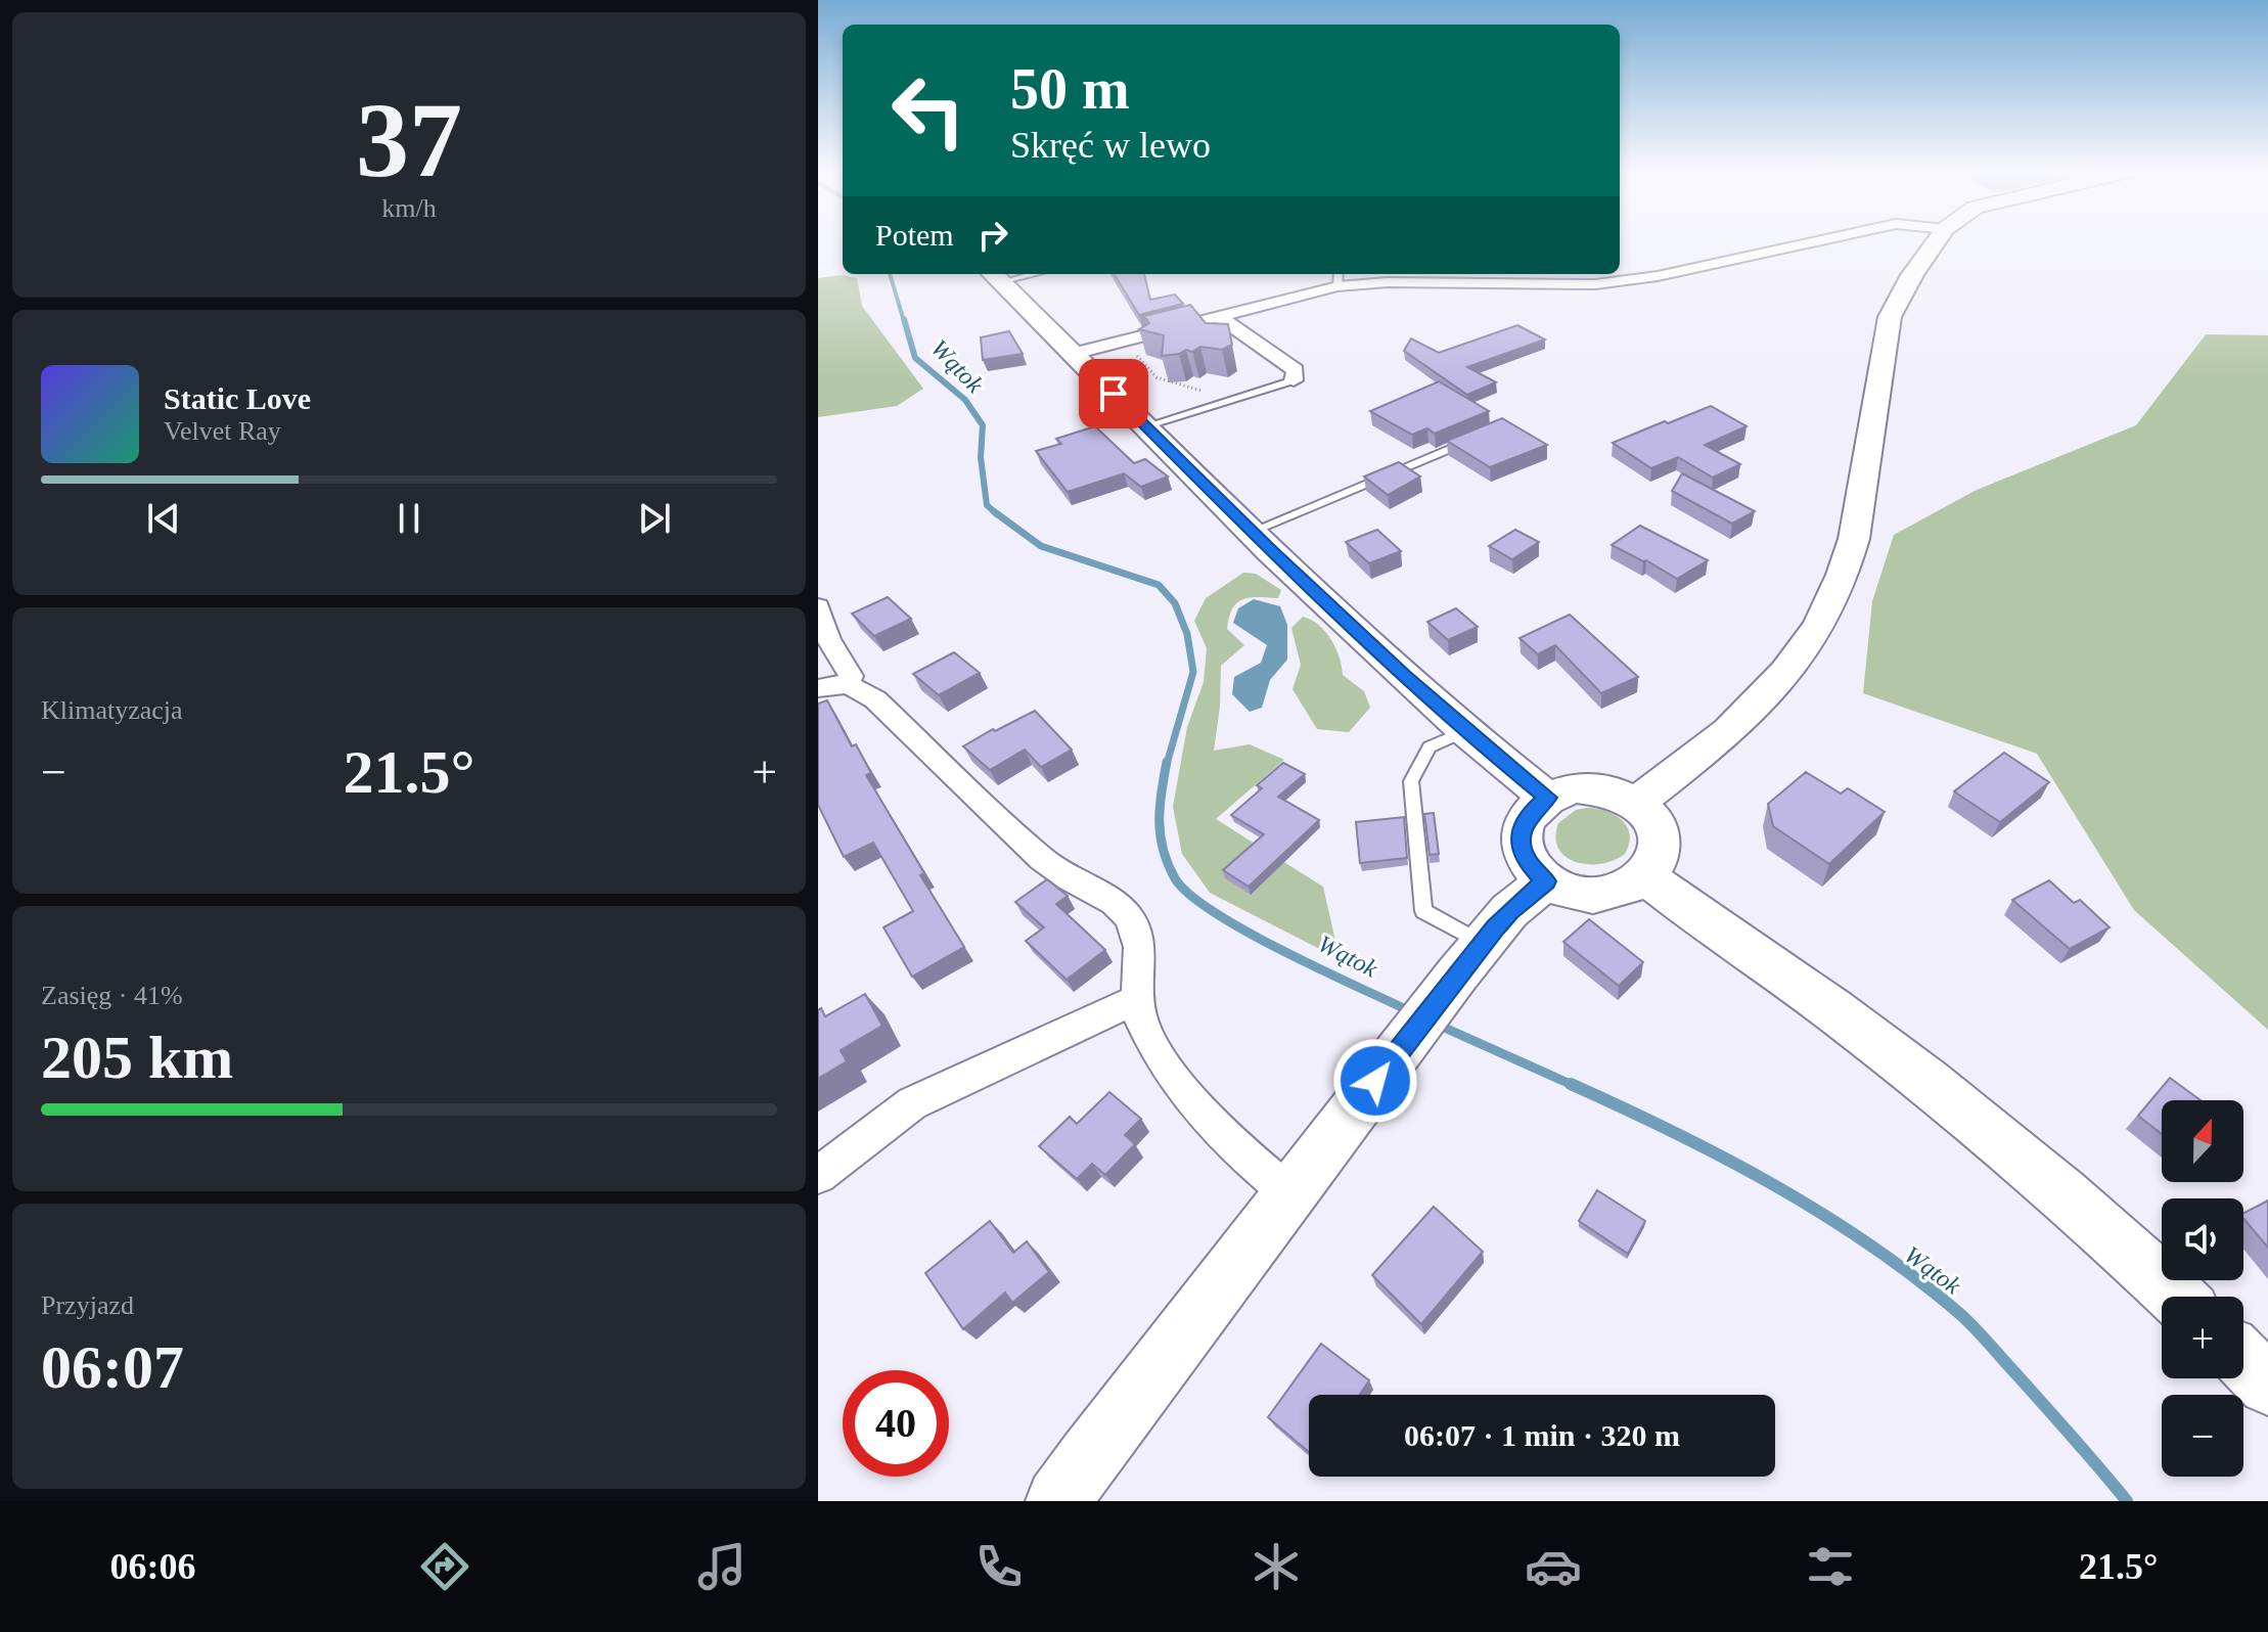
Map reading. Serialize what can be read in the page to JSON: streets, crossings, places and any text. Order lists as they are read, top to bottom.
{
  "water": ["Wątok"],
  "north": "top",
  "page": {
    "tile": [
      ["37", "km/h"],
      "Klimatyzacja",
      ["Zasięg · 41%", "205 km"],
      ["Przyjazd", "06:07"]
    ],
    "turn": ["50 m", "Skręć w lewo"],
    "then": "Potem",
    "song": ["Static Love", "Velvet Ray"],
    "heat": ["−", "21.5°", "+"],
    "map_buttons": ["+", "−"],
    "limit": "40",
    "trip": "06:07 · 1 min · 320 m",
    "tabs": ["06:06", "21.5°"]
  }
}
